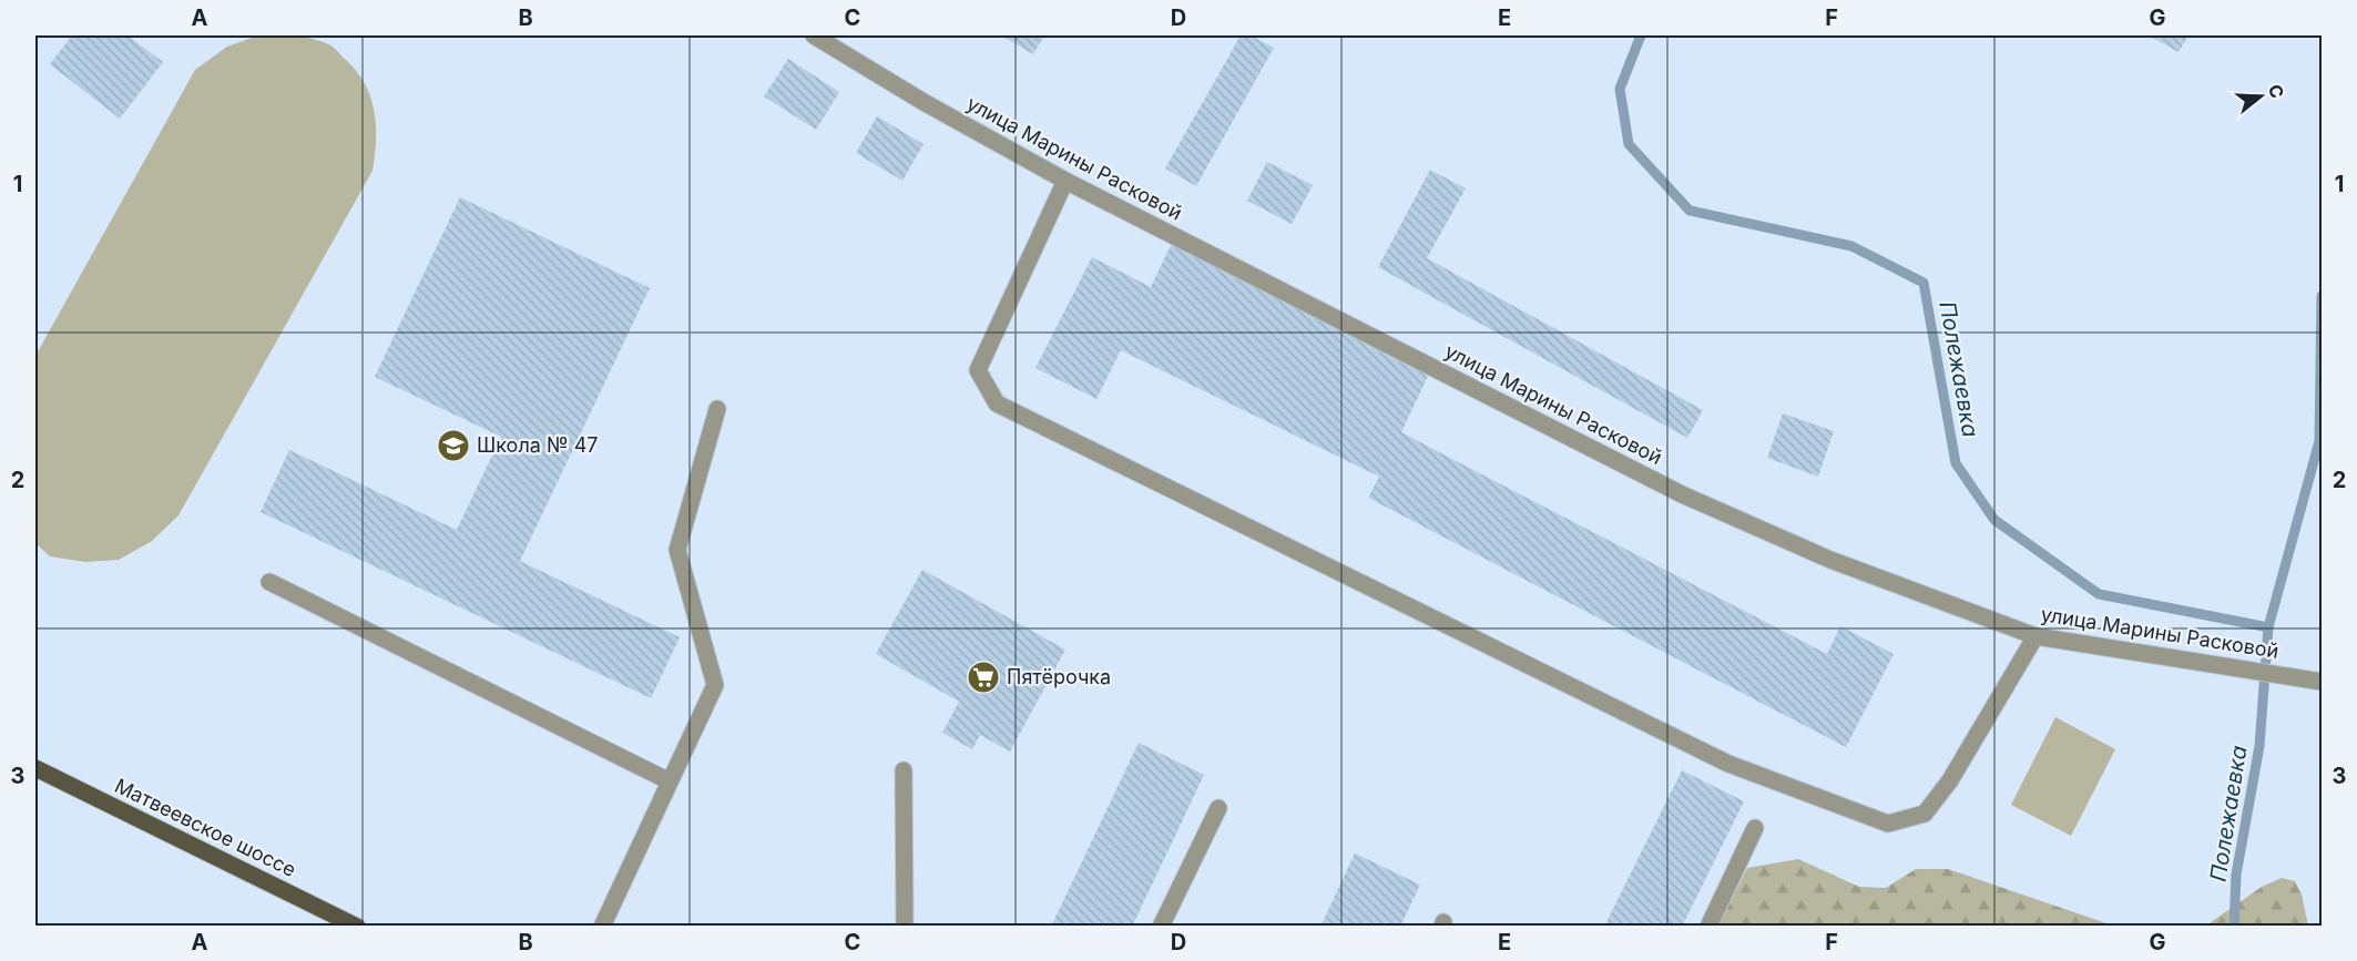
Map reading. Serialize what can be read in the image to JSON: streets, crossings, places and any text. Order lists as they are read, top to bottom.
{
  "streets": {
    "main road": ["Матвеевское шоссе"],
    "street": ["улица Марины Расковой"]
  },
  "water": ["Полежаевка"],
  "places": {
    "school or university": ["Школа № 47"],
    "supermarket": ["Пятёрочка"]
  },
  "north": "right",
  "grid": {
    "columns": [
      "A",
      "B",
      "C",
      "D",
      "E",
      "F",
      "G"
    ],
    "rows": ["1", "2", "3"]
  }
}
